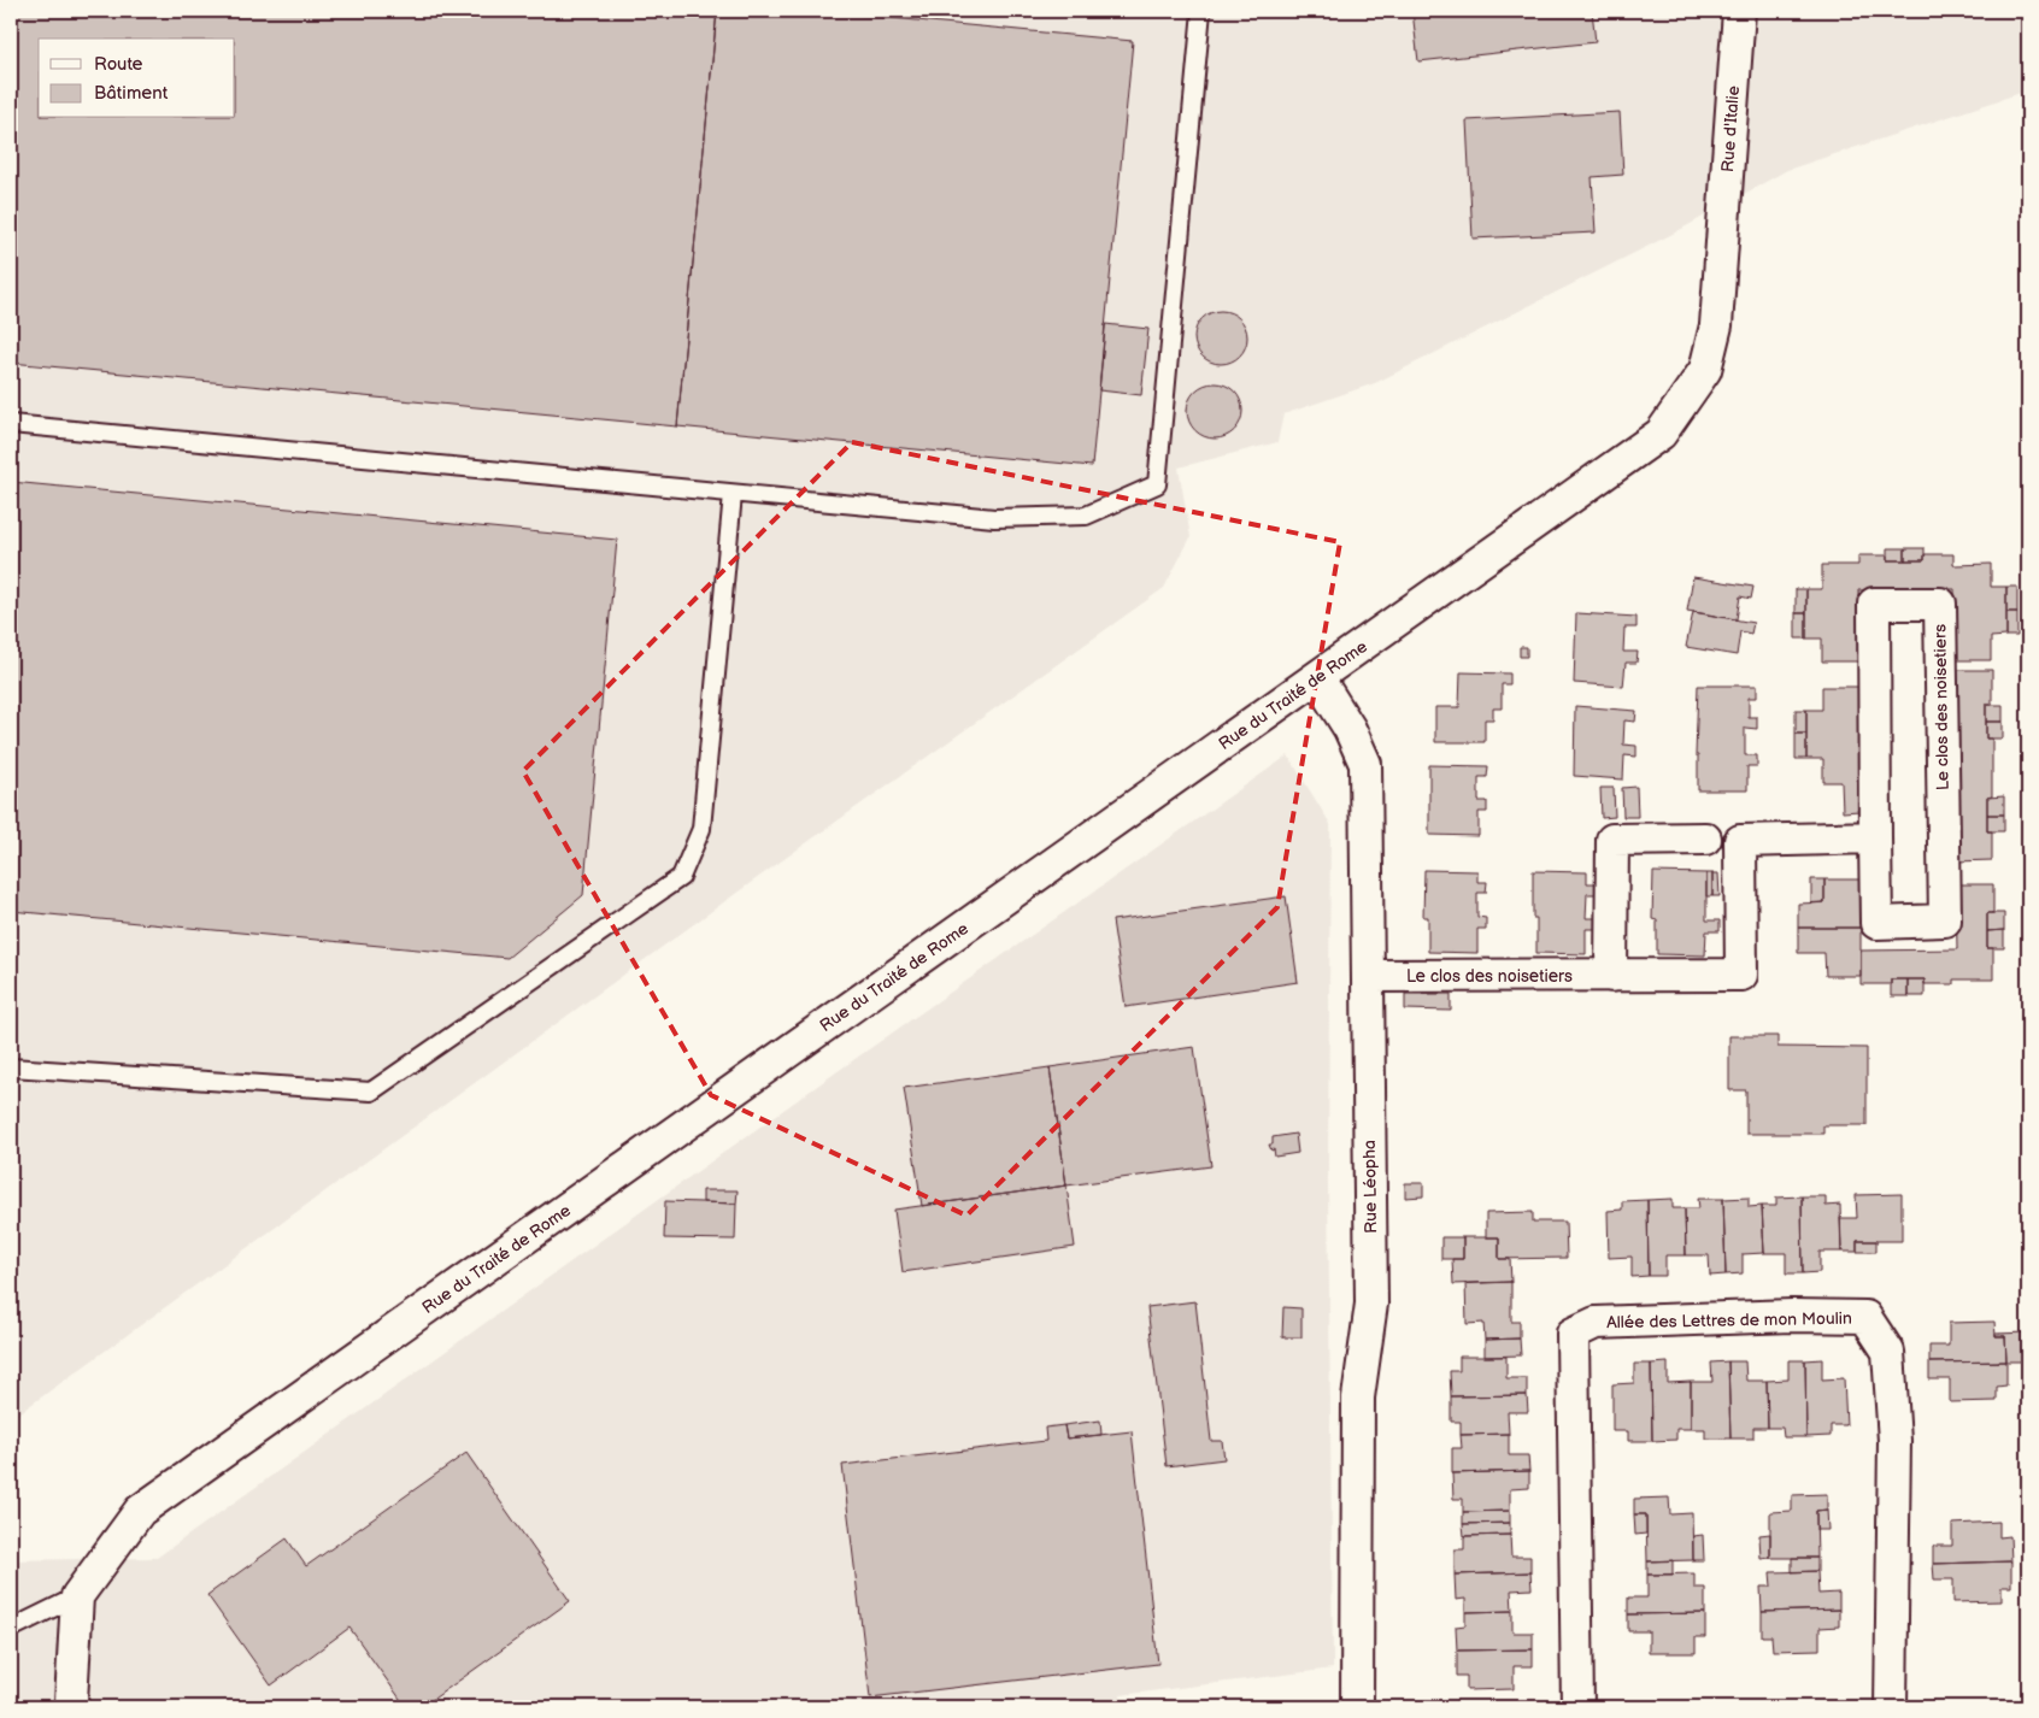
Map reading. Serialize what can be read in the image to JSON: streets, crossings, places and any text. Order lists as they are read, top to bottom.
{
  "streets": {
    "street": [
      "Rue d'Italie",
      "Rue du Traité de Rome",
      "Le clos des noisetiers",
      "Rue Léopha",
      "Allée des Lettres de mon Moulin"
    ]
  },
  "crossings": [
    ["Rue d'Italie", "Rue du Traité de Rome"],
    ["Rue du Traité de Rome", "Rue Léopha"],
    ["Le clos des noisetiers", "Rue Léopha"]
  ],
  "legend": ["Route", "Bâtiment"]
}
